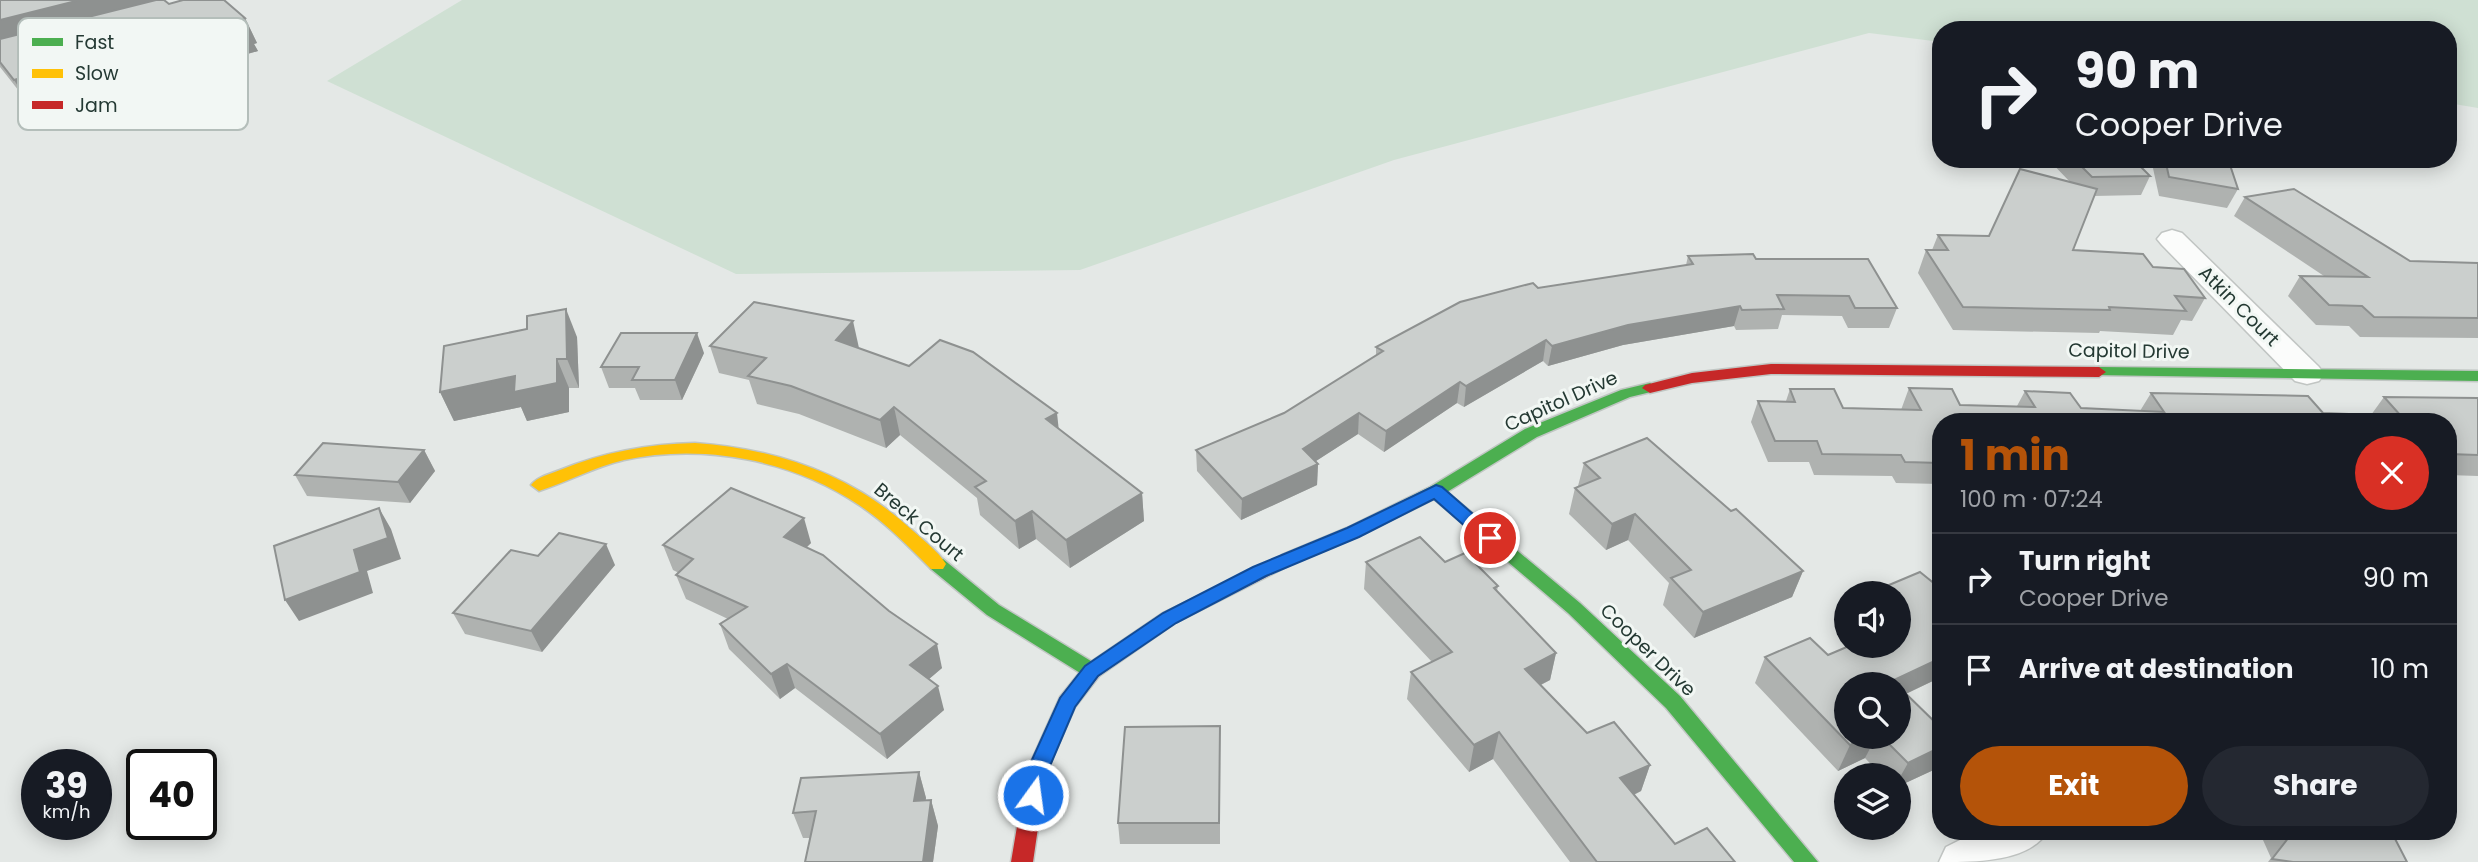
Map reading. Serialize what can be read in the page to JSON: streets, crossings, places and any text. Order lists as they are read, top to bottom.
{
  "streets": {
    "street": [
      "Atkin Court",
      "Capitol Drive",
      "Breck Court",
      "Cooper Drive"
    ]
  },
  "crossings": [
    ["Atkin Court", "Capitol Drive"],
    ["Capitol Drive", "Breck Court"],
    ["Capitol Drive", "Cooper Drive"]
  ],
  "legend": ["Fast", "Slow", "Jam"],
  "page": {
    "turn": ["90 m", "Cooper Drive"],
    "heading": ["1 min", "100 m · 07:24"],
    "list": [
      {
        "name": "Turn right",
        "note": "Cooper Drive",
        "value": "90 m"
      },
      {
        "name": "Arrive at destination",
        "value": "10 m"
      }
    ],
    "buttons": ["Exit", "Share"],
    "speed": "39 km/h",
    "limit": "40"
  }
}
